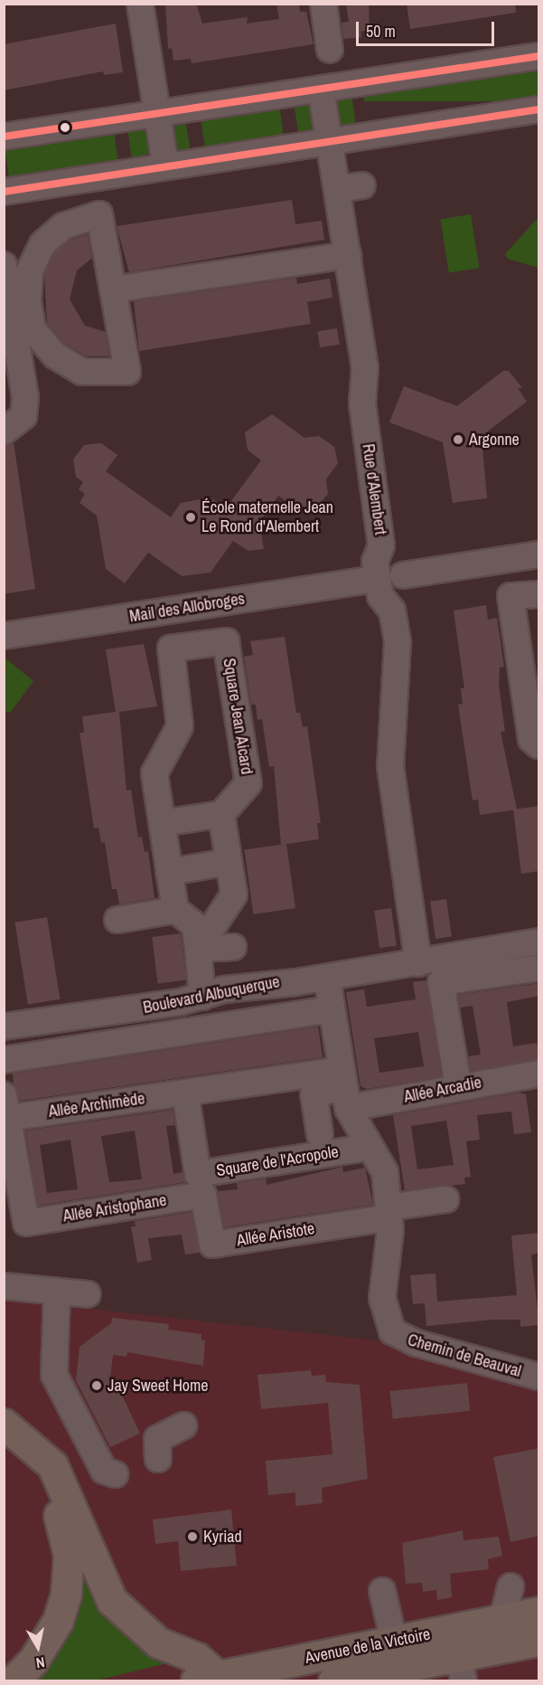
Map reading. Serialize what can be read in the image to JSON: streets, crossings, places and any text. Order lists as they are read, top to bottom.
{
  "streets": {
    "main road": ["Avenue de la Victoire"],
    "street": [
      "Rue d'Alembert",
      "Mail des Allobroges",
      "Square Jean Aicard",
      "Boulevard Albuquerque",
      "Allée Arcadie",
      "Allée Archimède",
      "Square de l'Acropole",
      "Allée Aristophane",
      "Allée Aristote",
      "Chemin de Beauval"
    ]
  },
  "crossings": [
    ["Rue d'Alembert", "Boulevard Albuquerque"],
    ["Allée Archimède", "Square de l'Acropole"],
    ["Allée Aristophane", "Allée Aristote"],
    ["Allée Aristote", "Chemin de Beauval"]
  ],
  "places": [
    "Argonne",
    "École maternelle Jean Le Rond d'Alembert",
    "Jay Sweet Home",
    "Kyriad"
  ],
  "scale_bar": "50 m",
  "north": "bottom"
}
